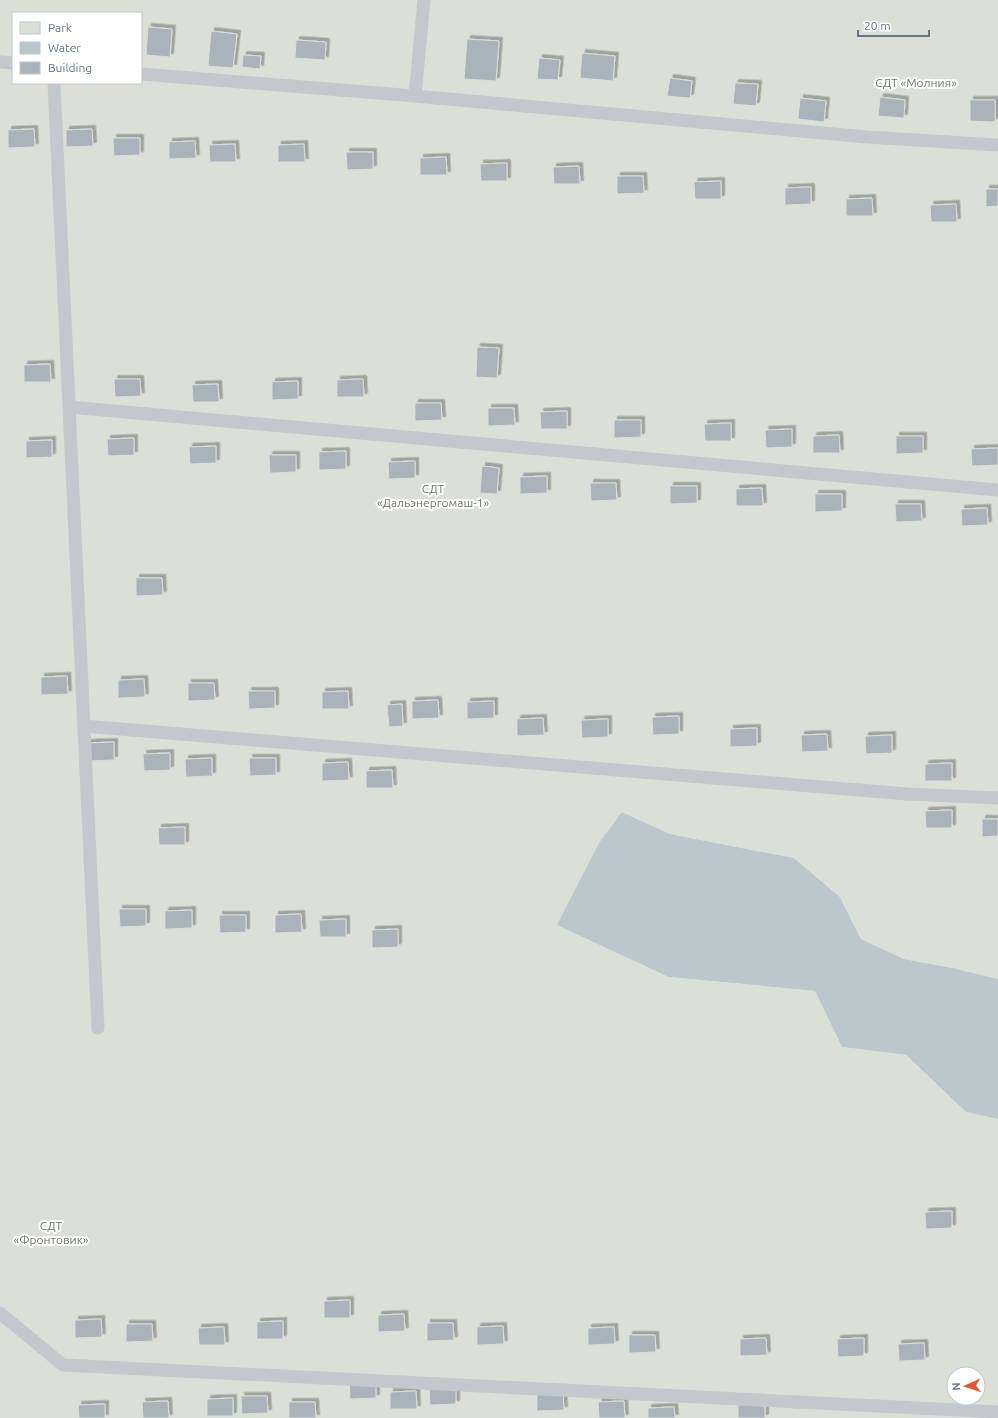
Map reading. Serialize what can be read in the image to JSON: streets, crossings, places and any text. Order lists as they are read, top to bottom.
{
  "parks": ["СДТ «Молния»", "СДТ «Дальэнергомаш-1»", "СДТ «Фронтовик»"],
  "legend": ["Park", "Water", "Building"],
  "scale_bar": "20 m",
  "north": "left"
}
